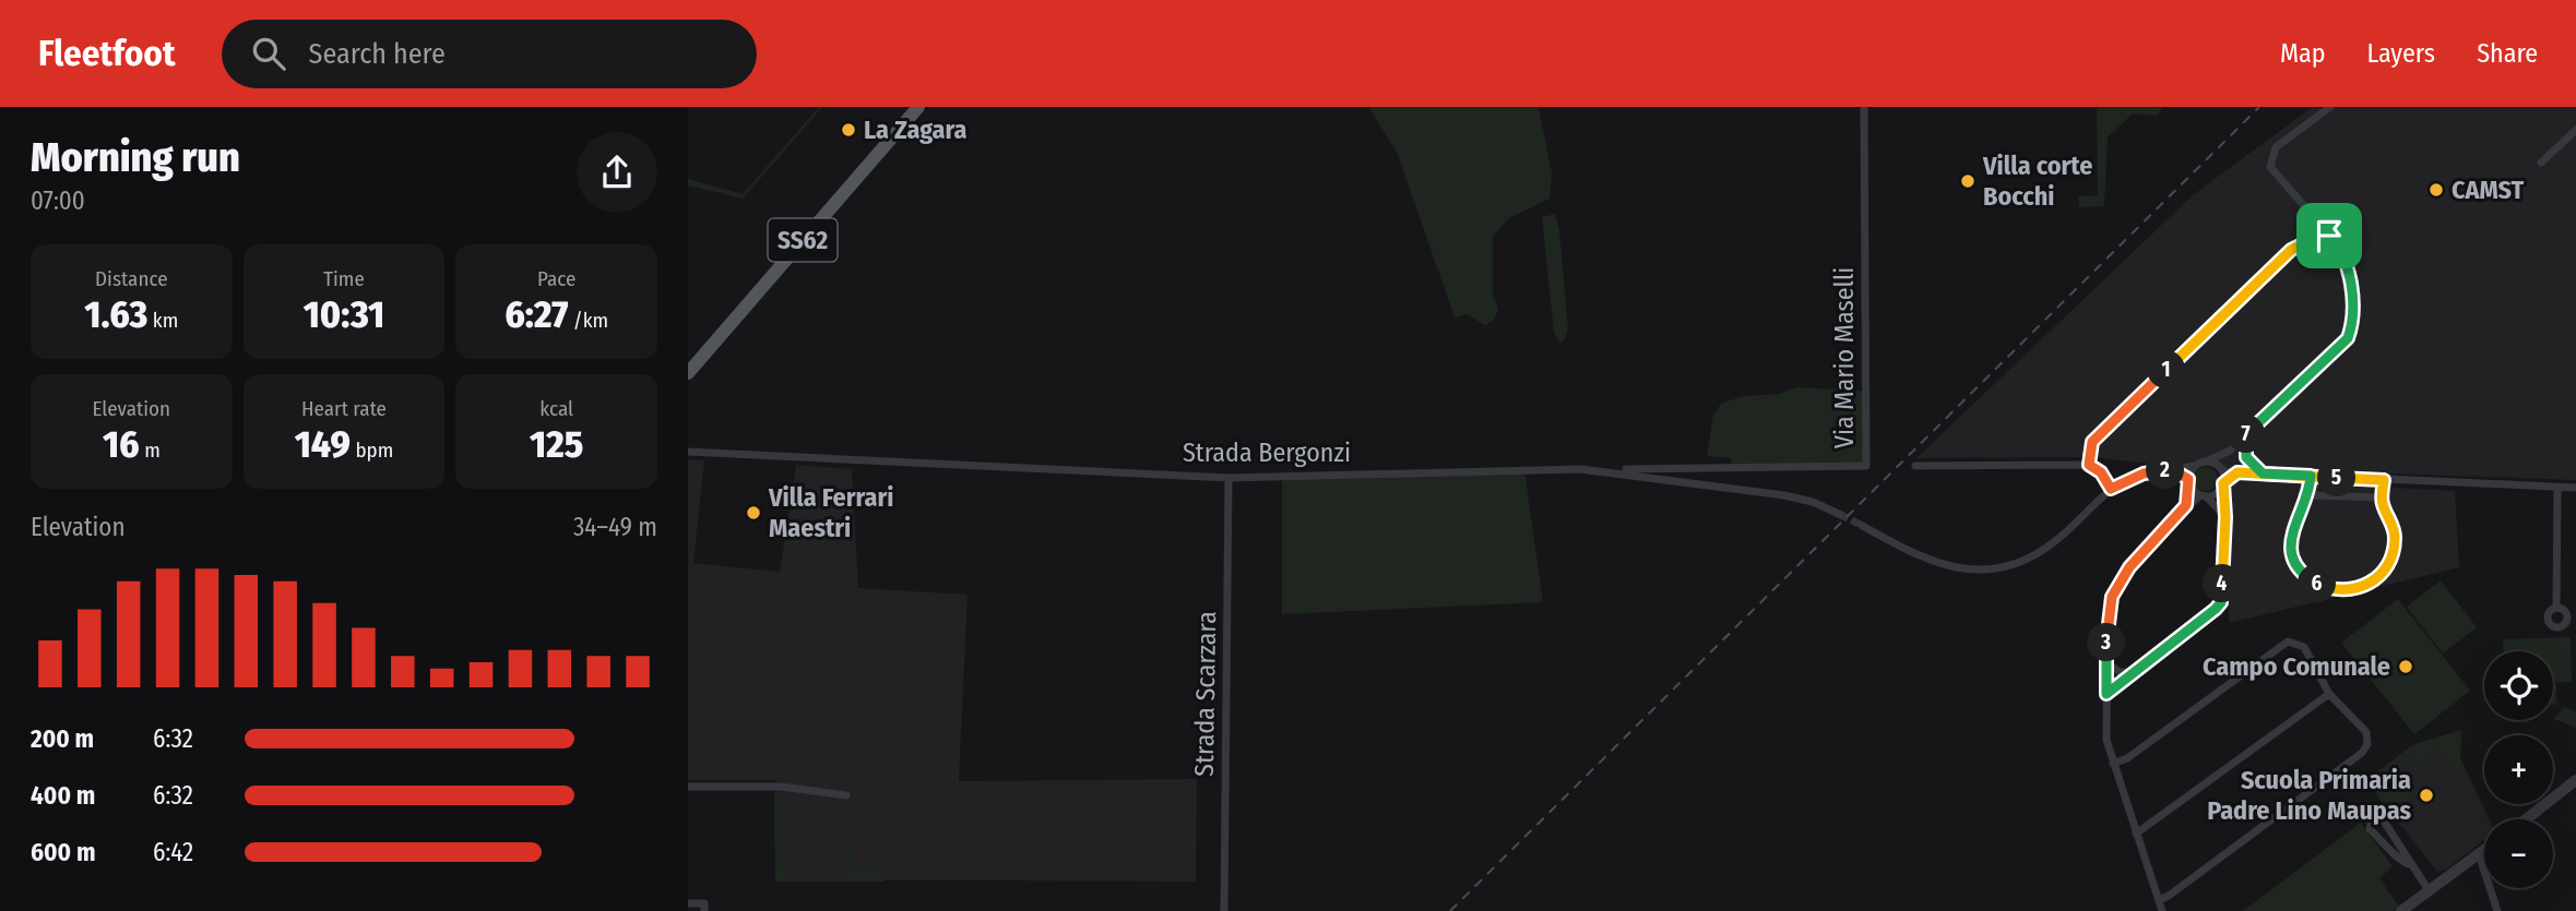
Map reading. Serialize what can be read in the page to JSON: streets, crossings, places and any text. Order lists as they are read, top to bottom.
{
  "streets": {
    "main road": ["SS62"],
    "street": ["Via Mario Maselli", "Strada Bergonzi", "Strada Scarzara"]
  },
  "crossings": [
    ["Via Mario Maselli", "Strada Bergonzi"],
    ["Strada Bergonzi", "Strada Scarzara"]
  ],
  "places": [
    "La Zagara",
    "Villa corte Bocchi",
    "CAMST",
    "Villa Ferrari Maestri",
    "Campo Comunale",
    "Scuola Primaria Padre Lino Maupas"
  ],
  "page": {
    "header": "Fleetfoot",
    "search": "Search here",
    "nav": ["Map", "Layers", "Share"],
    "heading": ["Morning run", "07:00"],
    "stats": [
      ["Distance", "1.63 km"],
      ["Time", "10:31"],
      ["Pace", "6:27 /km"],
      ["Elevation", "16 m"],
      ["Heart rate", "149 bpm"],
      ["kcal", "125"]
    ],
    "pins": [
      "1",
      "7",
      "2",
      "5",
      "4",
      "6",
      "3"
    ],
    "chart": ["Elevation", "34–49 m"],
    "map_buttons": ["+", "−"],
    "list": [
      {
        "name": "200 m",
        "note": "6:32"
      },
      {
        "name": "400 m",
        "note": "6:32"
      },
      {
        "name": "600 m",
        "note": "6:42"
      }
    ]
  }
}
